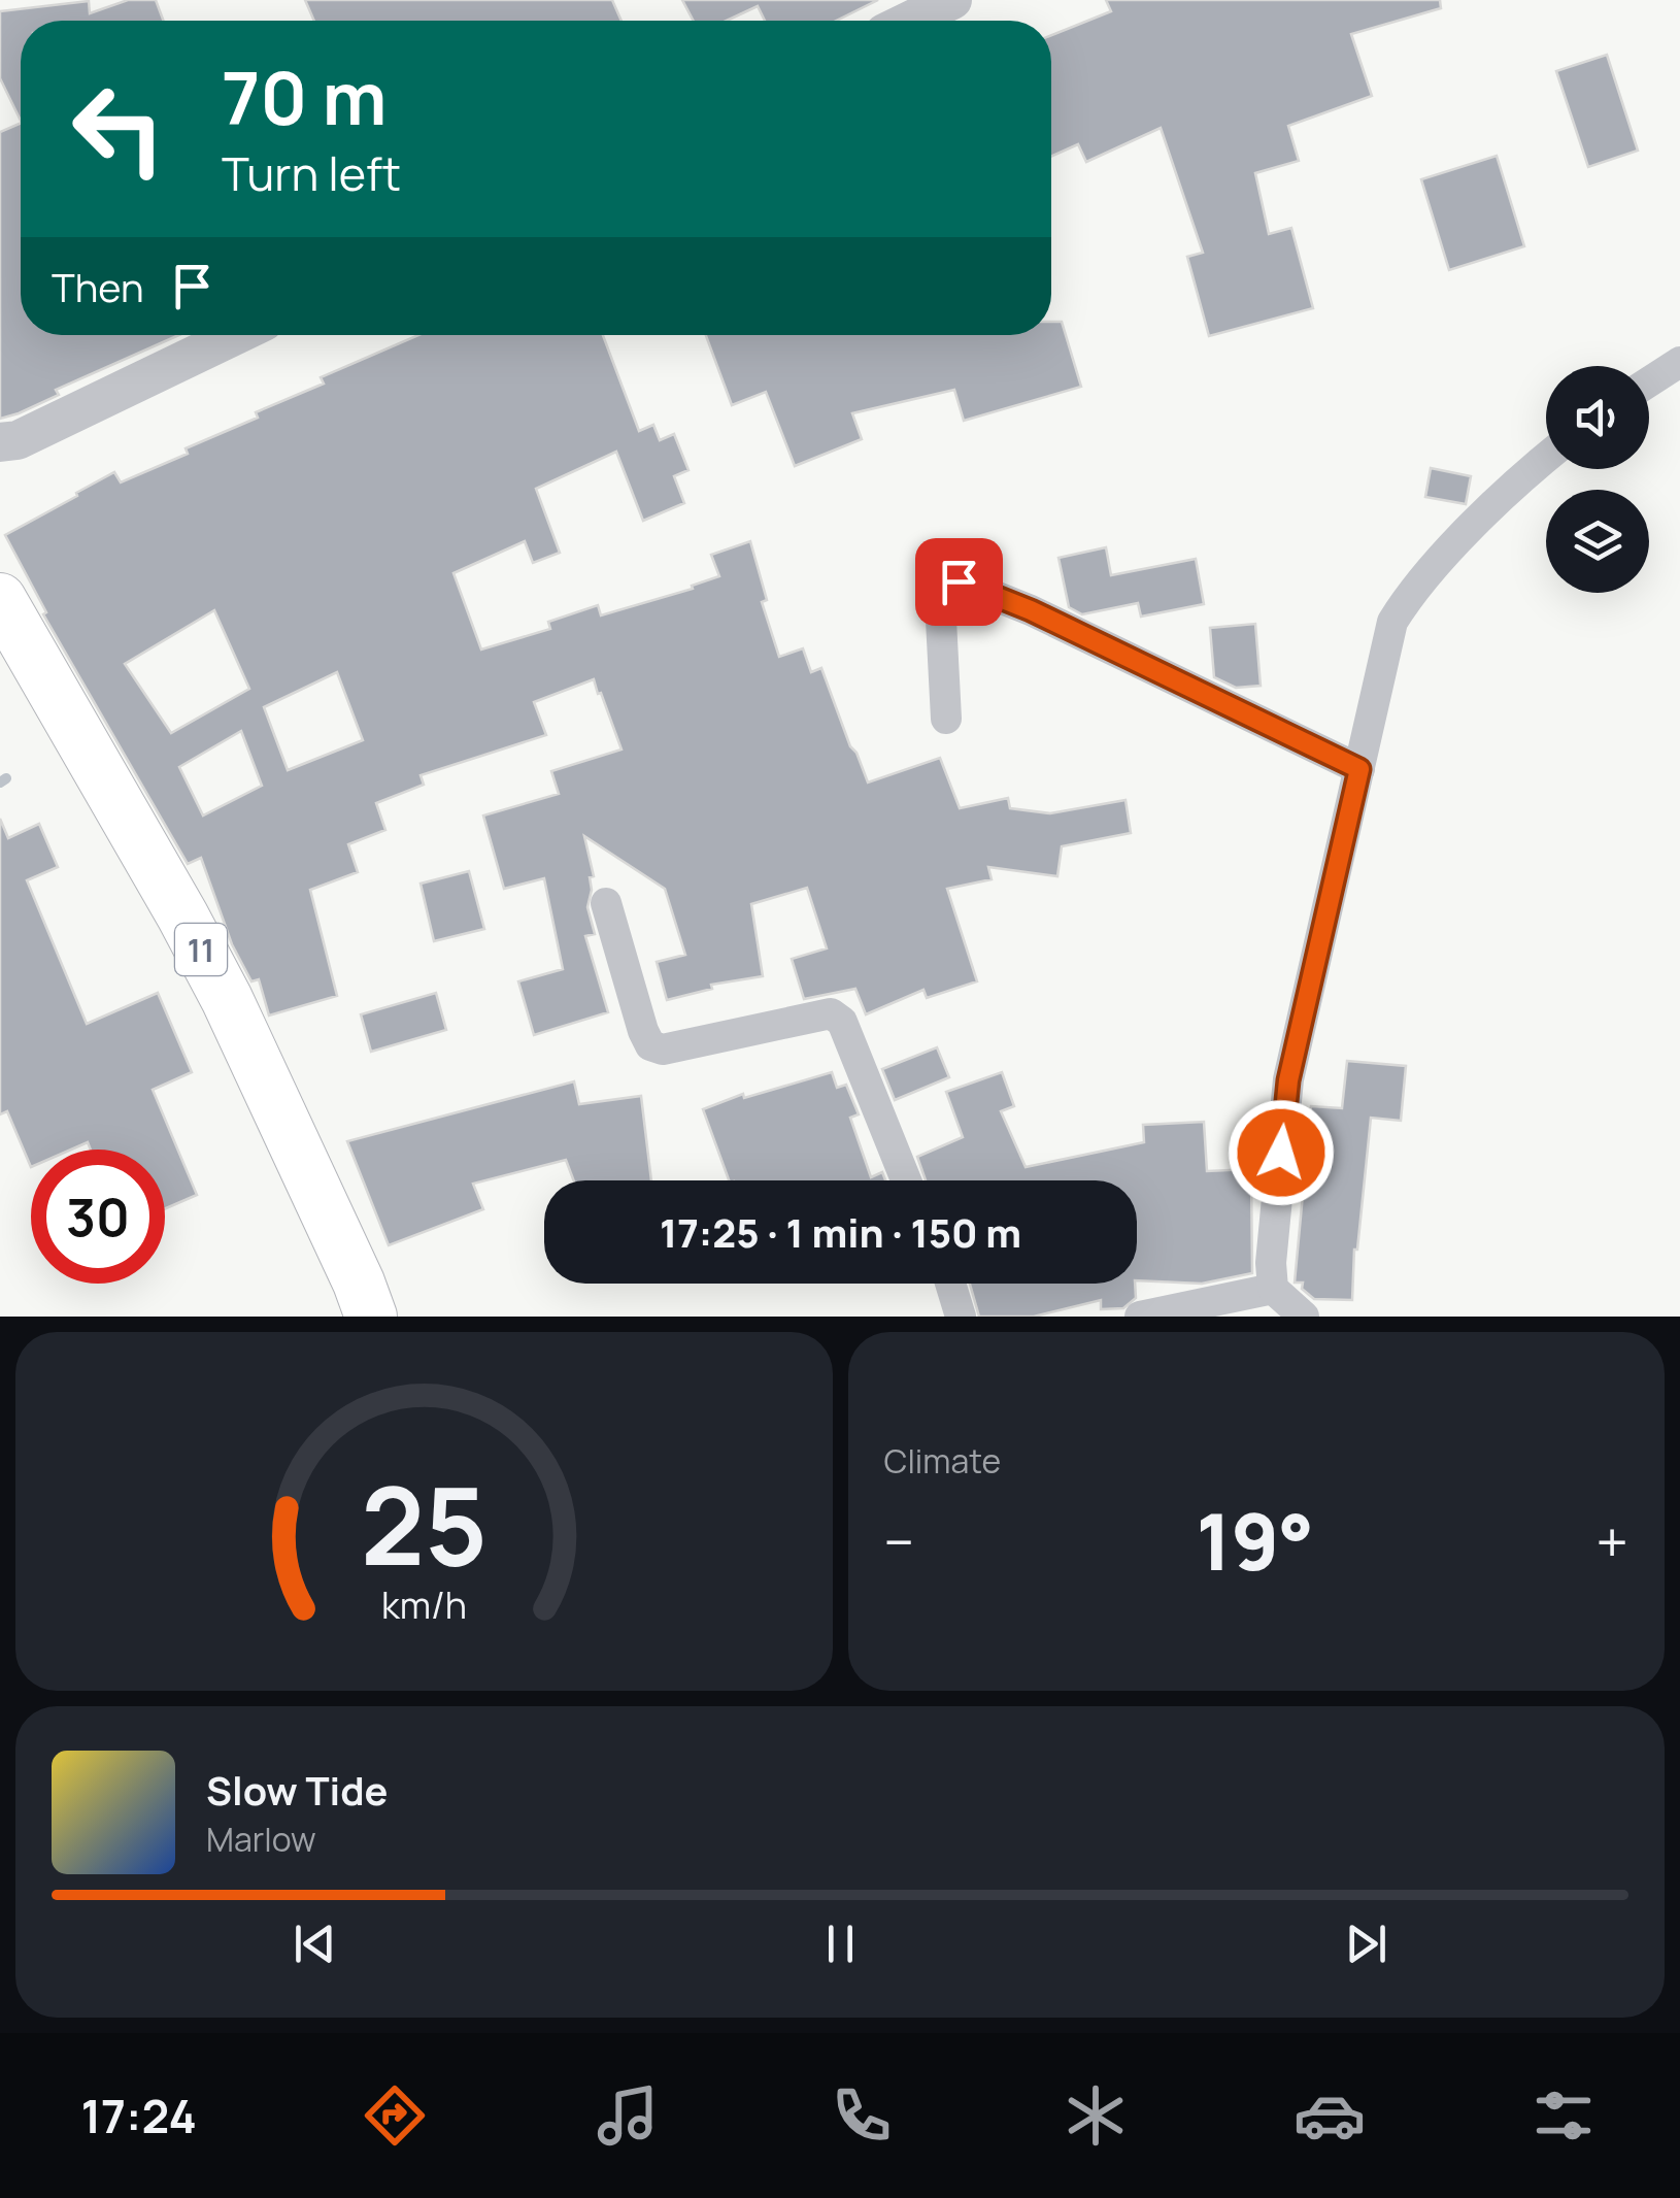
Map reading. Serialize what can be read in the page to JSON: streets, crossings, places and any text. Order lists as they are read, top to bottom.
{
  "streets": {
    "highway": ["11"]
  },
  "page": {
    "turn": ["70 m", "Turn left"],
    "then": "Then",
    "limit": "30",
    "trip": "17:25 · 1 min · 150 m",
    "tile": "Climate",
    "heat": ["−", "19°", "+"],
    "song": ["Slow Tide", "Marlow"],
    "tabs": "17:24",
    "gauge": ["25", "km/h"]
  }
}
